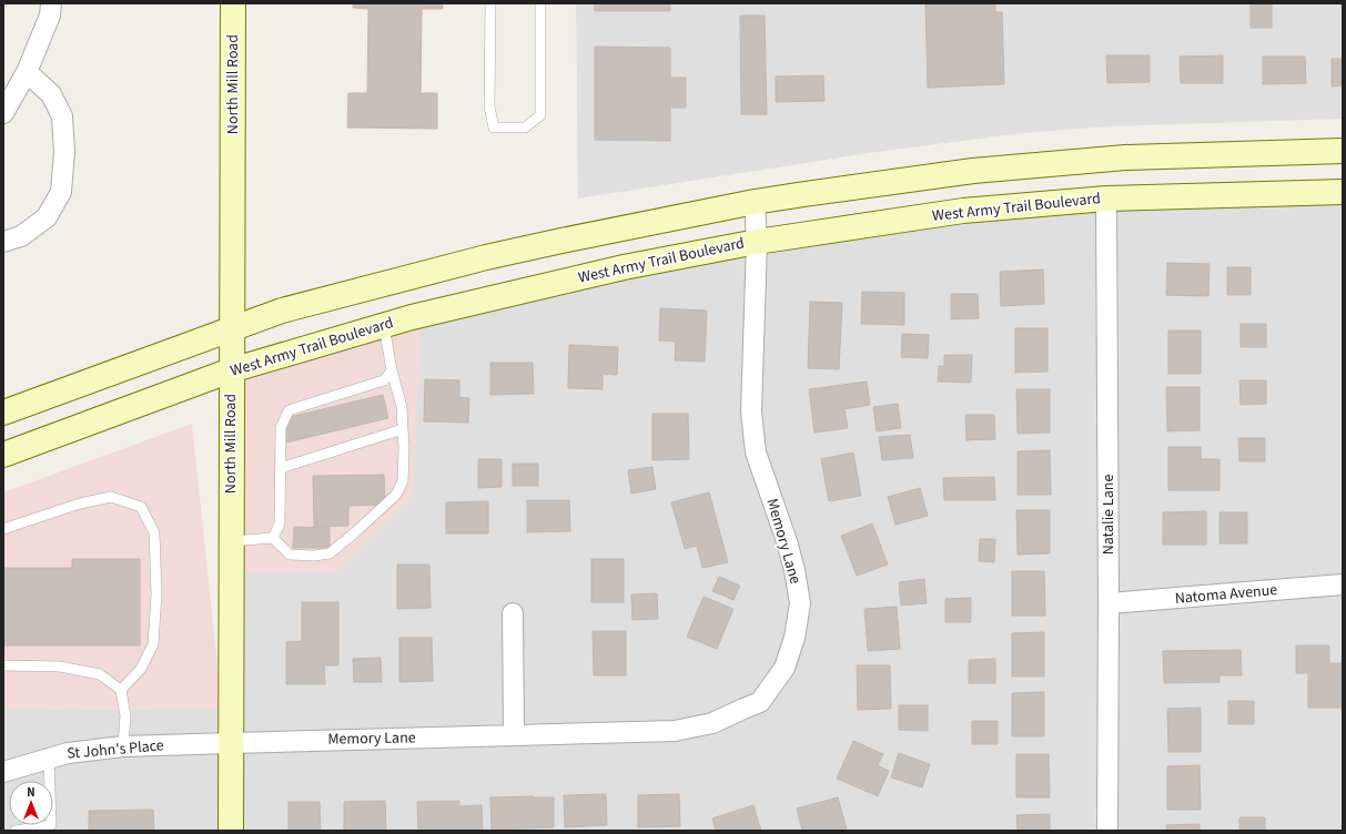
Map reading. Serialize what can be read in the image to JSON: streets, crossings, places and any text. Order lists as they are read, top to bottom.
{
  "streets": {
    "main road": ["North Mill Road", "West Army Trail Boulevard"],
    "street": [
      "Natalie Lane",
      "Memory Lane",
      "Natoma Avenue",
      "St John's Place"
    ]
  },
  "crossings": [
    ["North Mill Road", "West Army Trail Boulevard"],
    ["North Mill Road", "Memory Lane"],
    ["North Mill Road", "St John's Place"],
    ["West Army Trail Boulevard", "Natalie Lane"],
    ["West Army Trail Boulevard", "Memory Lane"],
    ["Natalie Lane", "Natoma Avenue"],
    ["Memory Lane", "St John's Place"]
  ],
  "north": "top"
}
